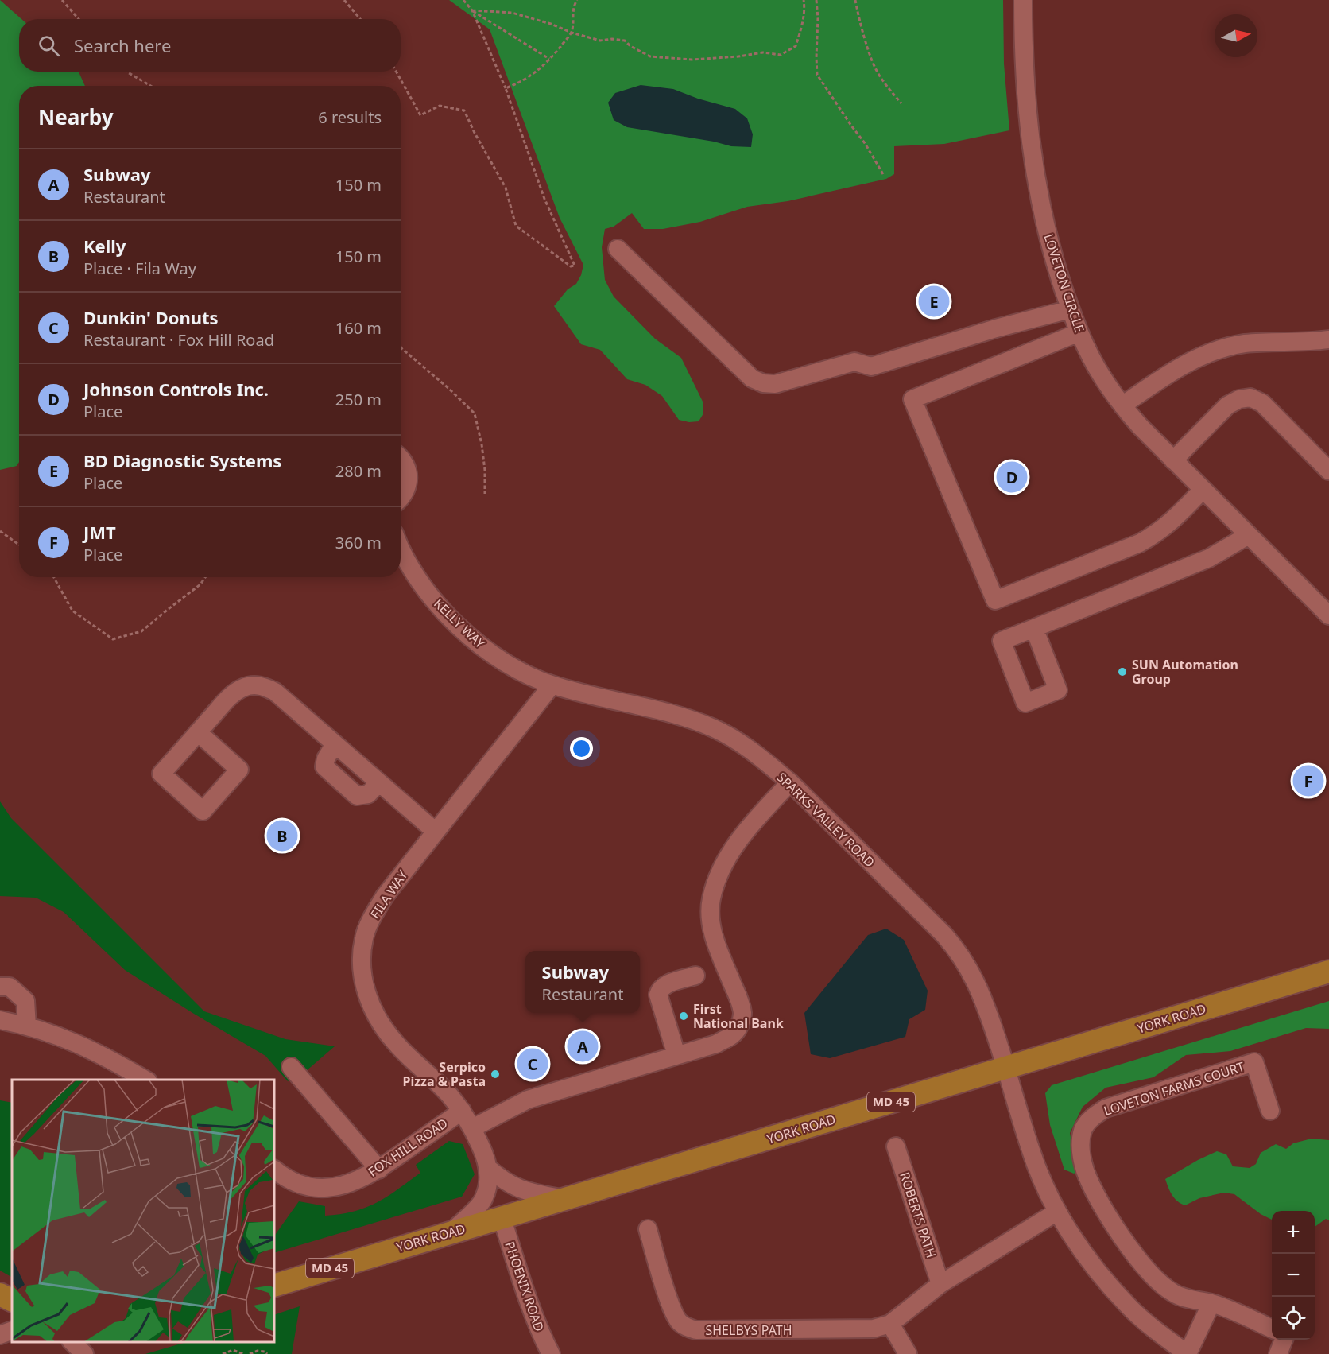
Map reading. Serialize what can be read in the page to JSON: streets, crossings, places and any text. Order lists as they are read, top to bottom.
{
  "streets": {
    "main road": ["YORK ROAD", "MD 45"],
    "street": [
      "LOVETON CIRCLE",
      "KELLY WAY",
      "SPARKS VALLEY ROAD",
      "FILA WAY",
      "LOVETON FARMS COURT",
      "FOX HILL ROAD",
      "ROBERTS PATH",
      "PHOENIX ROAD",
      "SHELBYS PATH"
    ]
  },
  "crossings": [
    ["KELLY WAY", "SPARKS VALLEY ROAD"],
    ["KELLY WAY", "FILA WAY"],
    ["SPARKS VALLEY ROAD", "FILA WAY"],
    ["SPARKS VALLEY ROAD", "YORK ROAD"],
    ["FILA WAY", "YORK ROAD"],
    ["FILA WAY", "FOX HILL ROAD"],
    ["YORK ROAD", "PHOENIX ROAD"]
  ],
  "places": ["SUN Automation Group", "First National Bank", "Serpico Pizza & Pasta"],
  "north": "right",
  "page": {
    "search": "Search here",
    "heading": ["Nearby", "6 results"],
    "list": [
      {
        "mark": "A",
        "name": "Subway",
        "note": "Restaurant",
        "value": "150 m"
      },
      {
        "mark": "B",
        "name": "Kelly",
        "note": "Place · Fila Way",
        "value": "150 m"
      },
      {
        "mark": "C",
        "name": "Dunkin' Donuts",
        "note": "Restaurant · Fox Hill Road",
        "value": "160 m"
      },
      {
        "mark": "D",
        "name": "Johnson Controls Inc.",
        "note": "Place",
        "value": "250 m"
      },
      {
        "mark": "E",
        "name": "BD Diagnostic Systems",
        "note": "Place",
        "value": "280 m"
      },
      {
        "mark": "F",
        "name": "JMT",
        "note": "Place",
        "value": "360 m"
      }
    ],
    "pins": [
      "E",
      "D",
      "F",
      "B",
      "A",
      "C"
    ],
    "popup": ["Subway", "Restaurant"],
    "map_buttons": ["+", "−"]
  }
}
